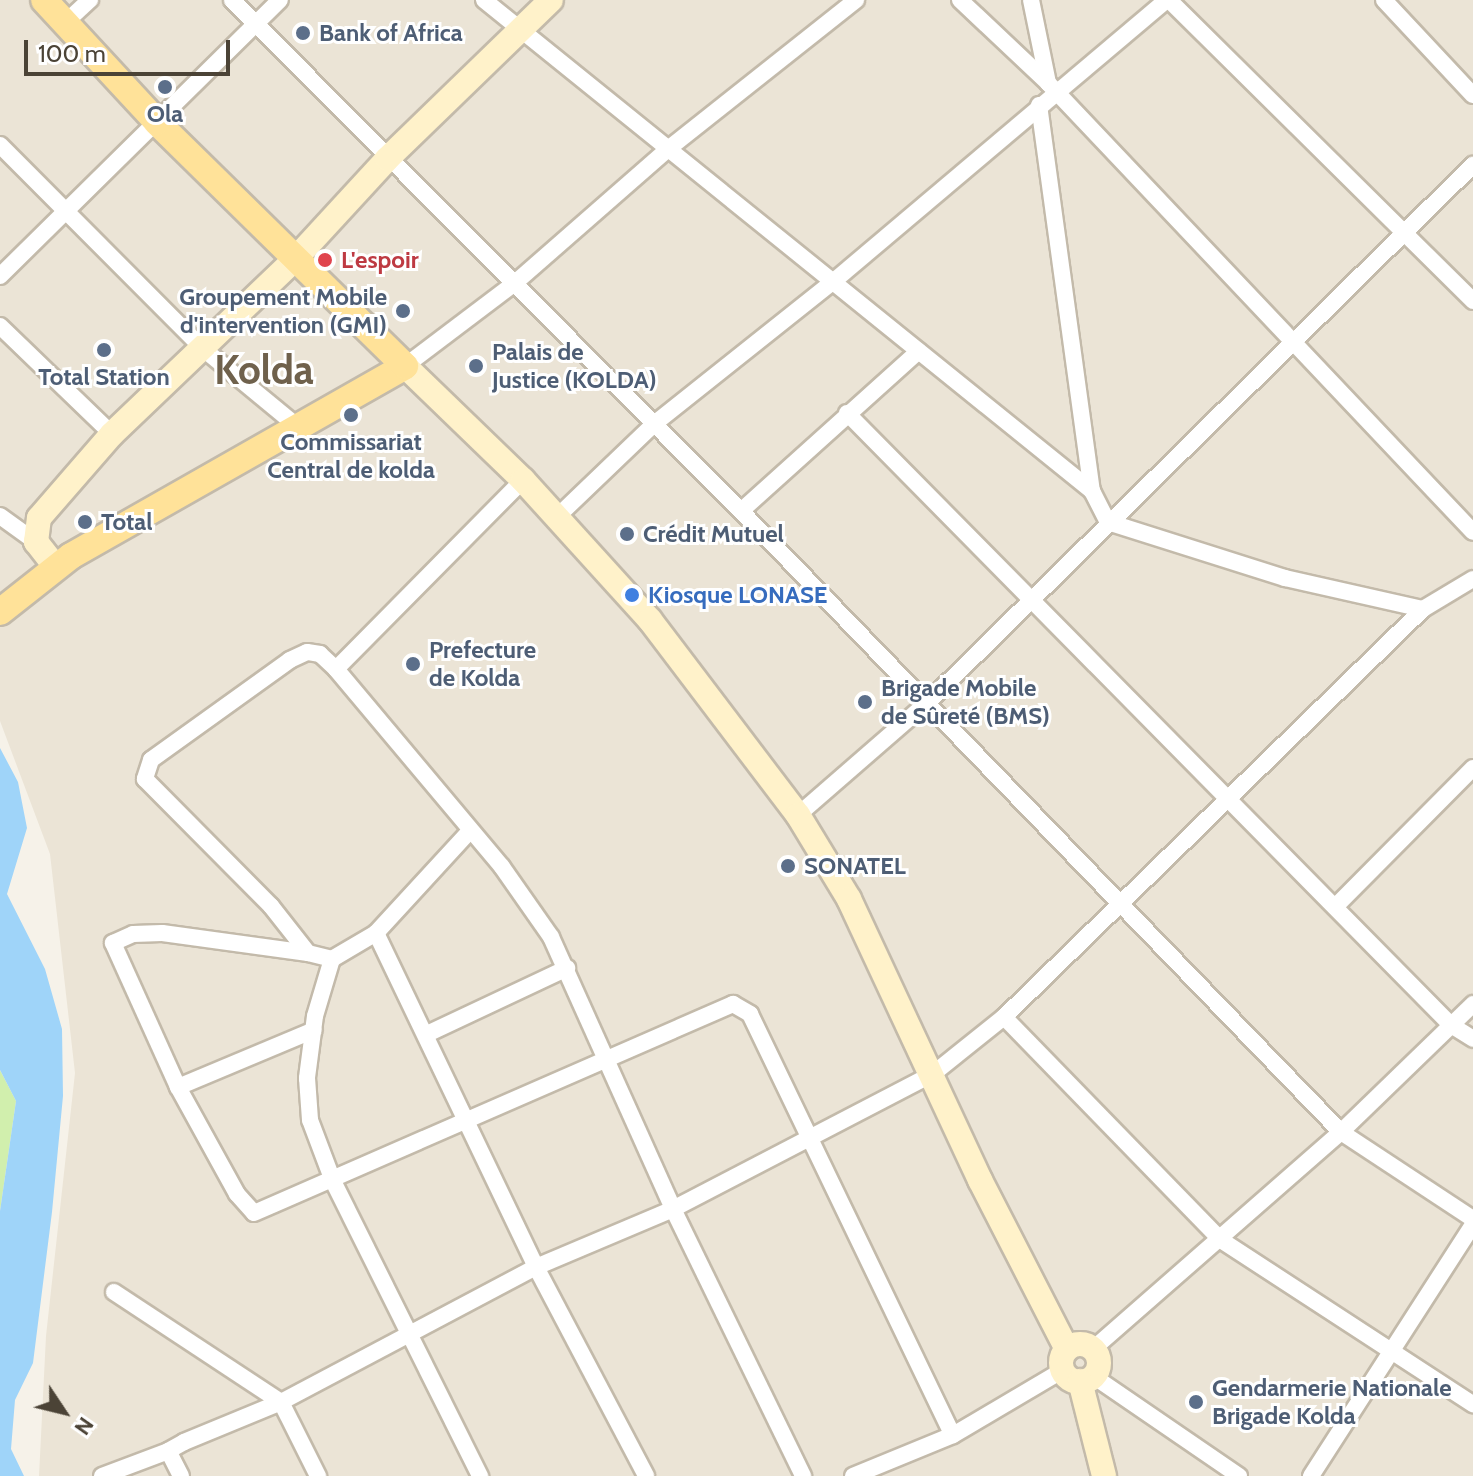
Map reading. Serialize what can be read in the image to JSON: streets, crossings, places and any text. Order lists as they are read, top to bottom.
{
  "districts": ["Kolda"],
  "places": [
    "Bank of Africa",
    "Ola",
    "L'espoir",
    "Groupement Mobile d'intervention (GMI)",
    "Total Station",
    "Palais de Justice (KOLDA)",
    "Commissariat Central de kolda",
    "Total",
    "Crédit Mutuel",
    "Kiosque LONASE",
    "Prefecture de Kolda",
    "Brigade Mobile de Sûreté (BMS)",
    "SONATEL",
    "Gendarmerie Nationale Brigade Kolda"
  ],
  "scale_bar": "100 m",
  "north": "bottom right"
}
